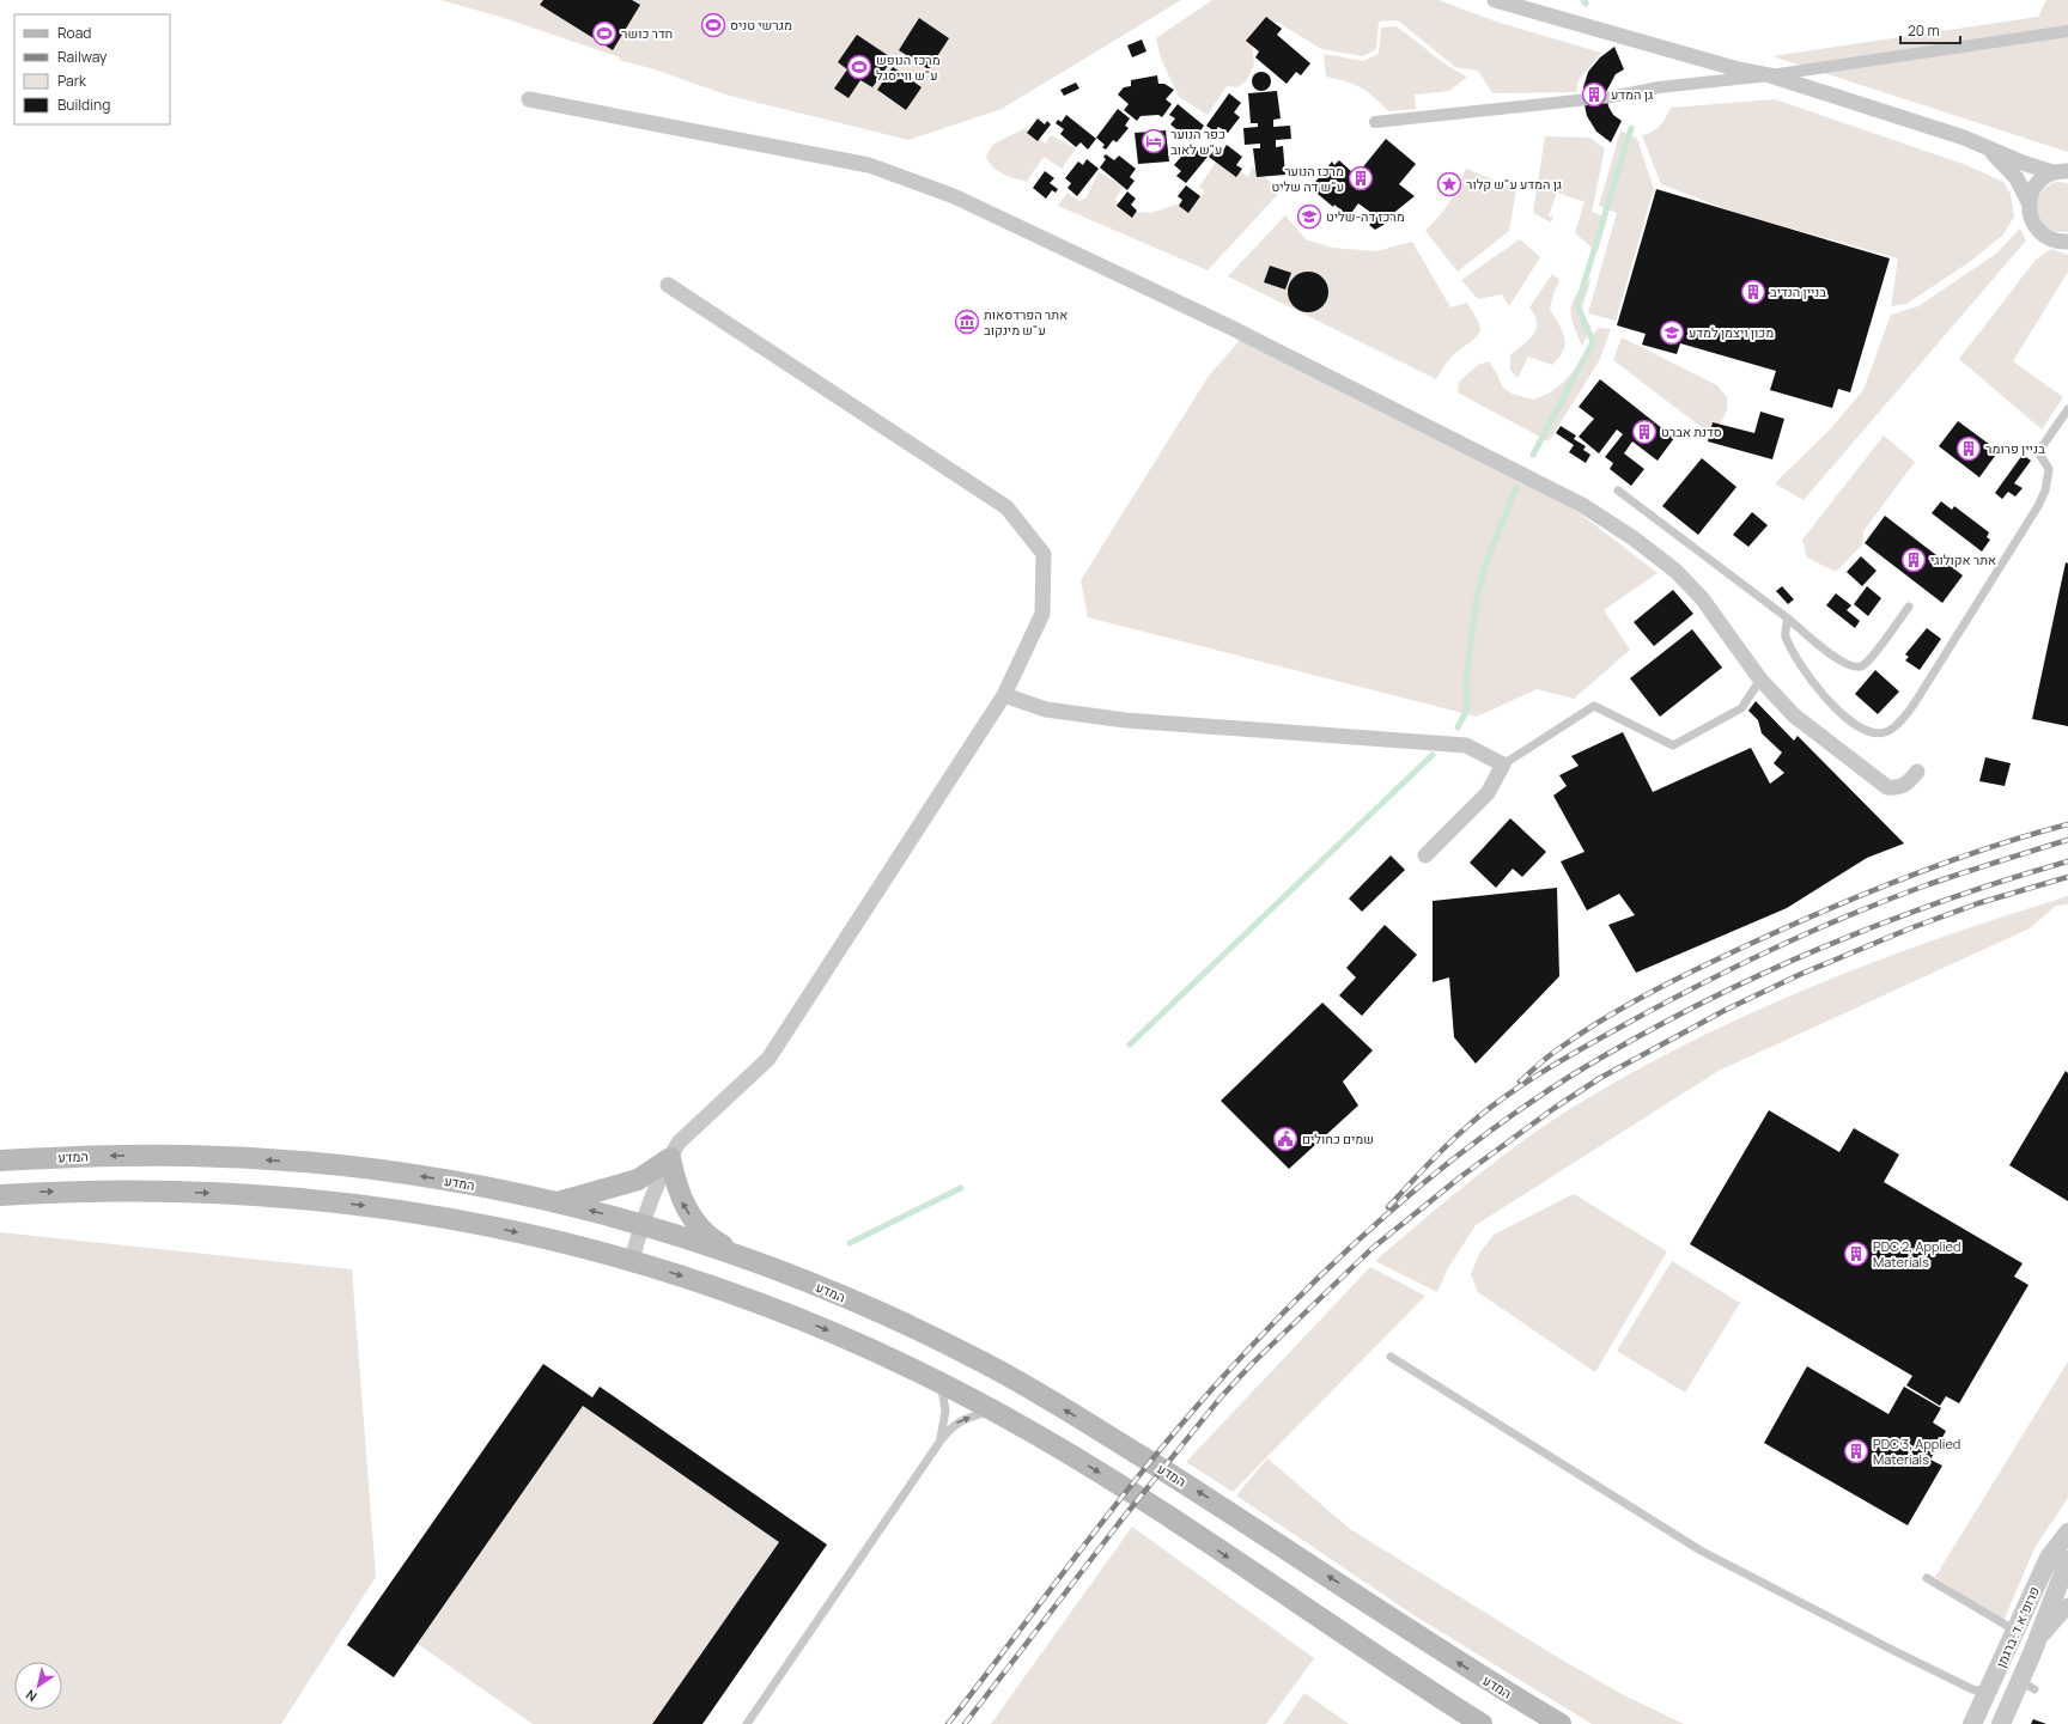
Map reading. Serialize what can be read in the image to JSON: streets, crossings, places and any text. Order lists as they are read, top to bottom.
{
  "streets": {
    "main road": ["המדע"],
    "street": ["פרופ׳ א.ד. ברגמן"]
  },
  "places": {
    "sports": ["מגרשי טניס", "חדר כושר", "מרכז הנופש ע\"ש ווייסגל"],
    "building": [
      "גן המדע",
      "מרכז הנוער ע\"ש דה שליט",
      "בניין הנדיב",
      "סדנת אברט",
      "בניין פרומר",
      "אתר אקולוגי",
      "PDC 2, Applied Materials",
      "PDC 3, Applied Materials"
    ],
    "hotel": ["כפר הנוער ע\"ש לאוב"],
    "place": ["גן המדע ע\"ש קלור"],
    "school or university": ["מרכז דה-שליט", "מכון ויצמן למדע"],
    "museum": ["אתר הפרדסאות ע\"ש מינקוב"],
    "public building": ["שמים כחולים"]
  },
  "legend": [
    "Road",
    "Railway",
    "Park",
    "Building"
  ],
  "scale_bar": "20 m",
  "north": "bottom left"
}
